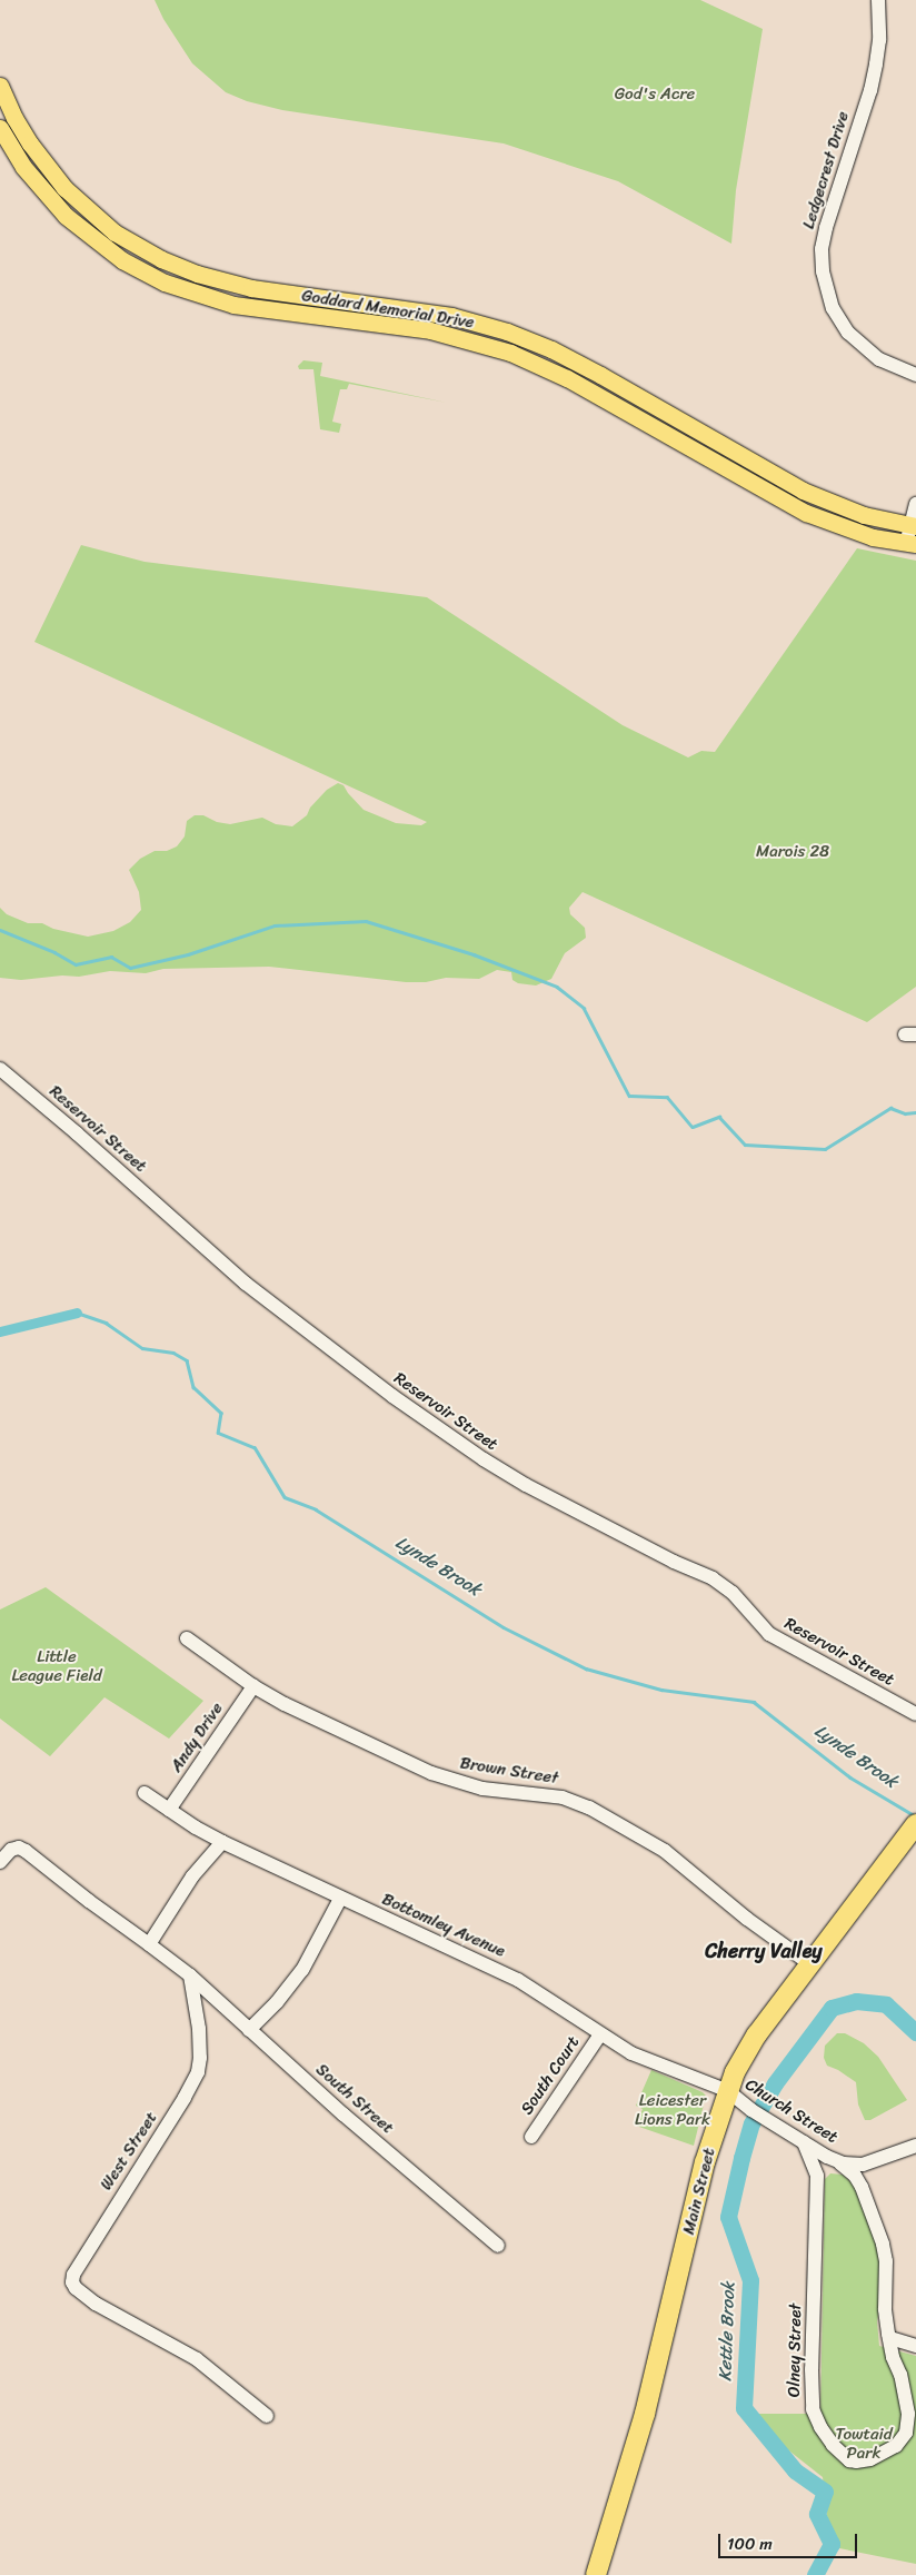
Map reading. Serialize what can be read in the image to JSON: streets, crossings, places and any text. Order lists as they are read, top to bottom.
{
  "streets": {
    "highway": ["Main Street"],
    "main road": ["Goddard Memorial Drive"],
    "street": [
      "Ledgecrest Drive",
      "Reservoir Street",
      "Andy Drive",
      "Brown Street",
      "Bottomley Avenue",
      "South Court",
      "South Street",
      "Church Street",
      "West Street",
      "Olney Street"
    ]
  },
  "crossings": [
    ["Andy Drive", "Brown Street"],
    ["Andy Drive", "Bottomley Avenue"],
    ["Brown Street", "Main Street"],
    ["Bottomley Avenue", "South Court"],
    ["Bottomley Avenue", "Church Street"],
    ["Bottomley Avenue", "Main Street"],
    ["South Street", "West Street"],
    ["Church Street", "Main Street"],
    ["Church Street", "Olney Street"]
  ],
  "districts": ["Cherry Valley"],
  "water": ["Lynde Brook", "Kettle Brook"],
  "parks": [
    "God's Acre",
    "Marois 28",
    "Little League Field",
    "Leicester Lions Park",
    "Towtaid Park"
  ],
  "scale_bar": "100 m"
}
